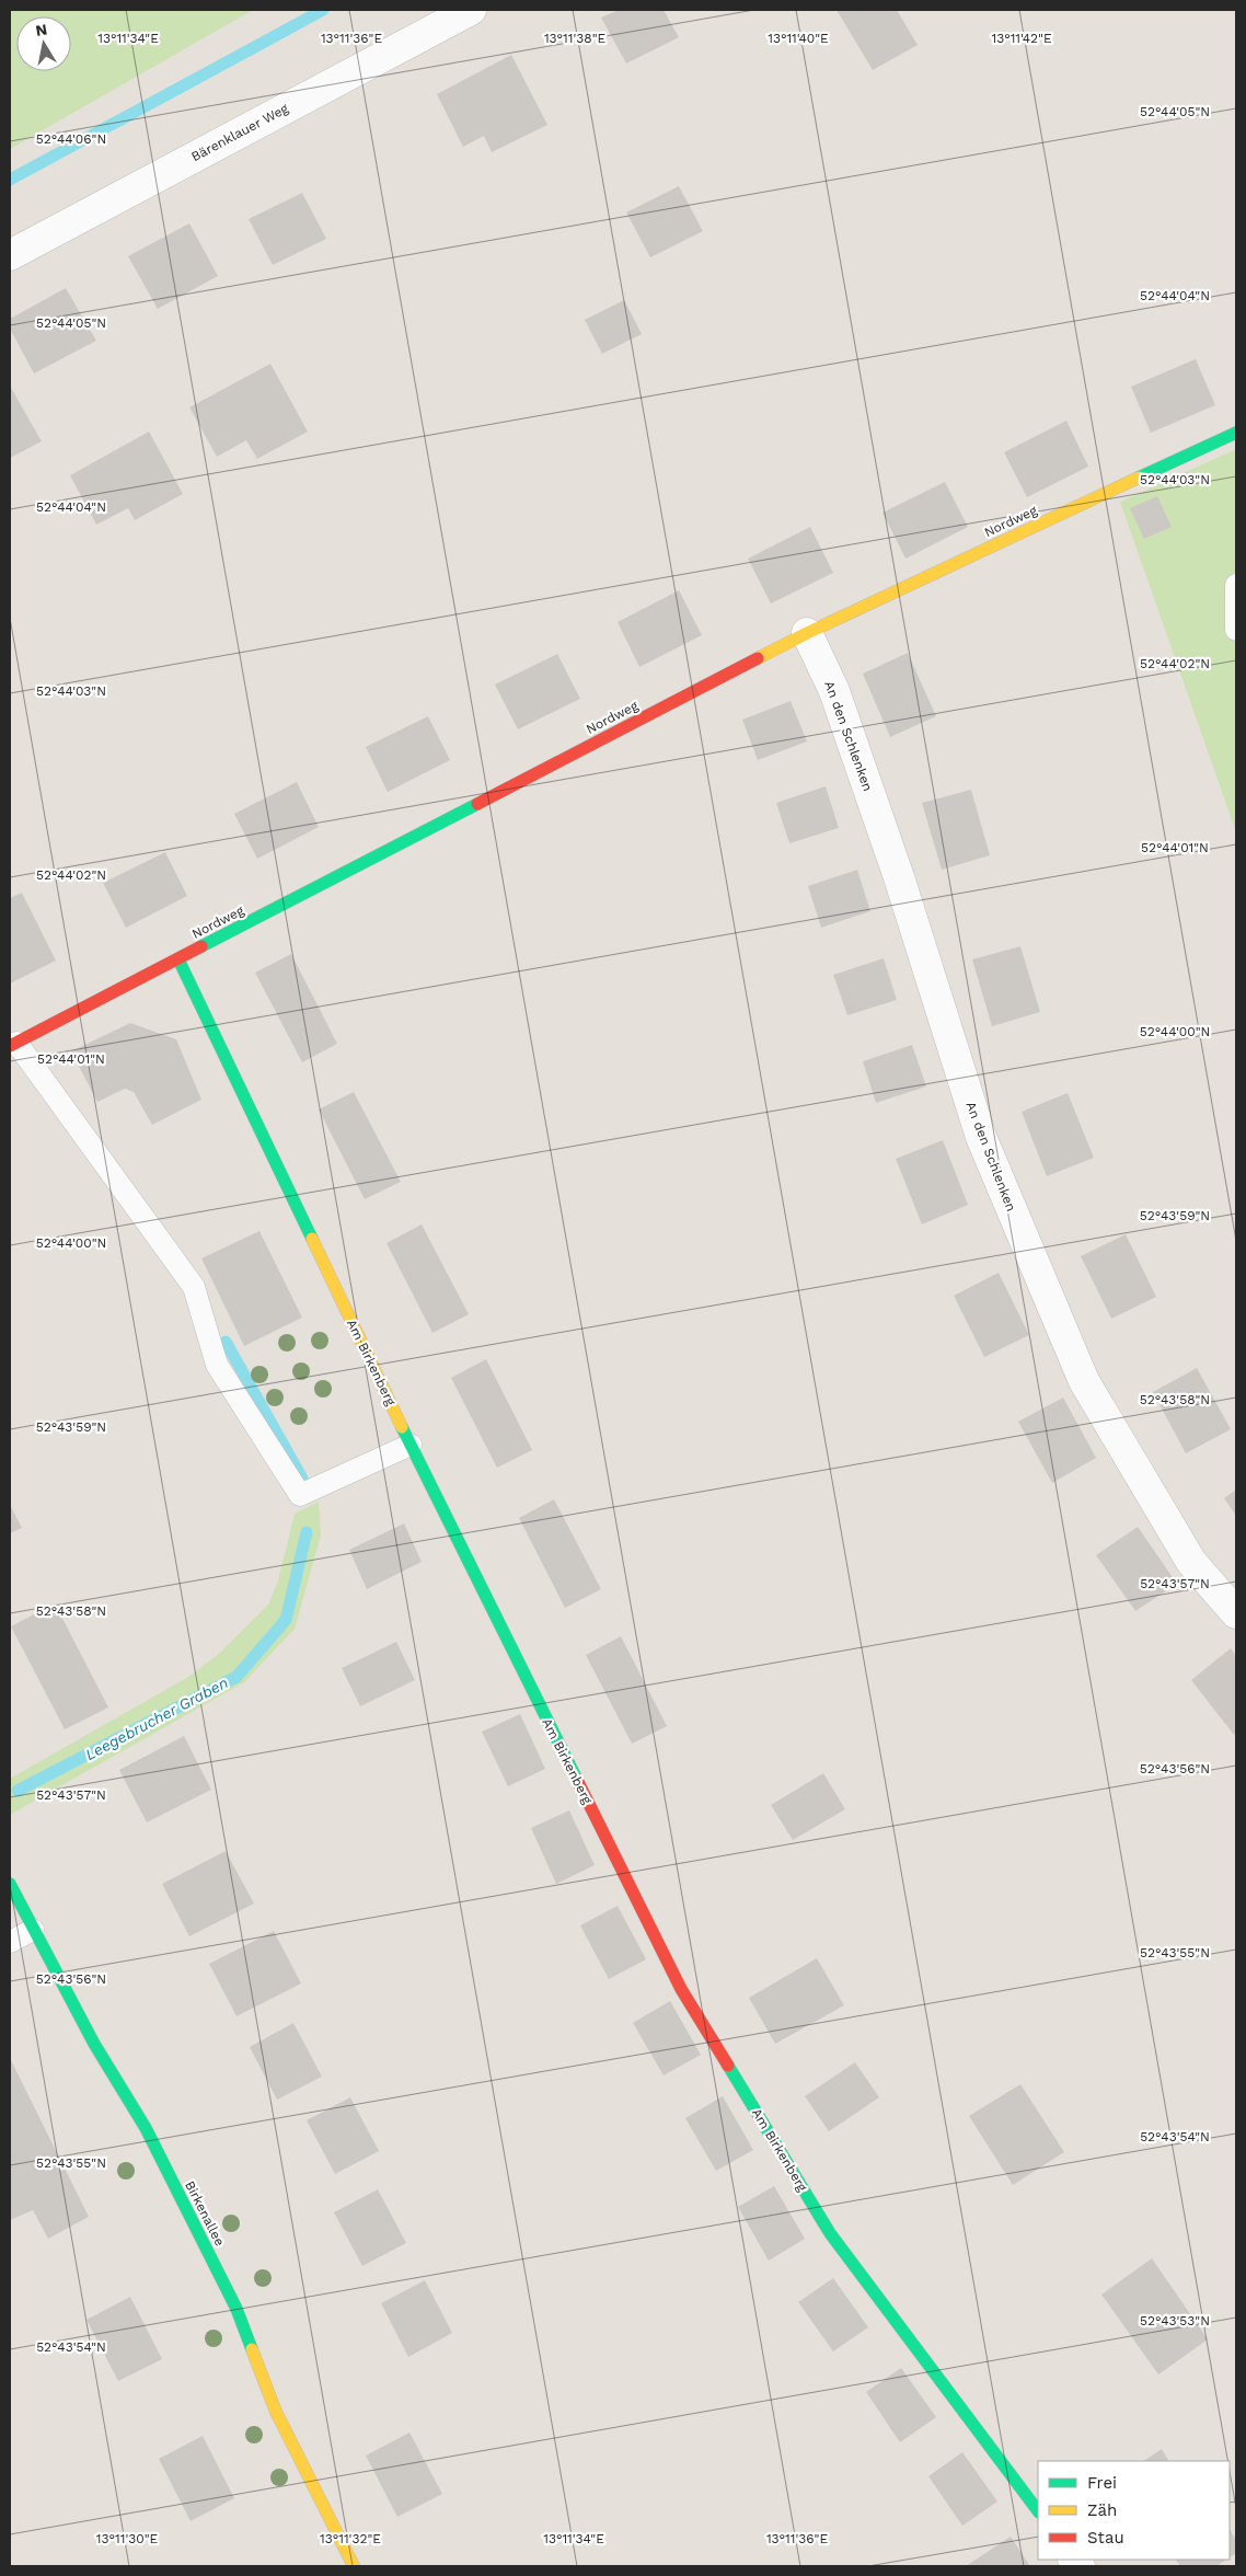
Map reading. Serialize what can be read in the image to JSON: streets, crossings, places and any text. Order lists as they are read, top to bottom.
{
  "streets": {
    "street": [
      "Bärenklauer Weg",
      "Nordweg",
      "An den Schlenken",
      "Am Birkenberg",
      "Birkenallee"
    ]
  },
  "crossings": [
    ["Nordweg", "An den Schlenken"],
    ["Nordweg", "Am Birkenberg"]
  ],
  "water": ["Leegebrucher Graben"],
  "legend": ["Frei", "Zäh", "Stau"],
  "north": "top",
  "coordinates": [
    "13°11'34\"E",
    "13°11'36\"E",
    "13°11'38\"E",
    "13°11'40\"E",
    "13°11'42\"E",
    "52°44'05\"N",
    "52°44'06\"N",
    "52°44'04\"N",
    "52°44'03\"N",
    "52°44'02\"N",
    "52°44'01\"N",
    "52°44'00\"N",
    "52°43'59\"N",
    "52°43'58\"N",
    "52°43'57\"N",
    "52°43'56\"N",
    "52°43'55\"N",
    "52°43'54\"N",
    "52°43'53\"N",
    "13°11'30\"E",
    "13°11'32\"E"
  ]
}
